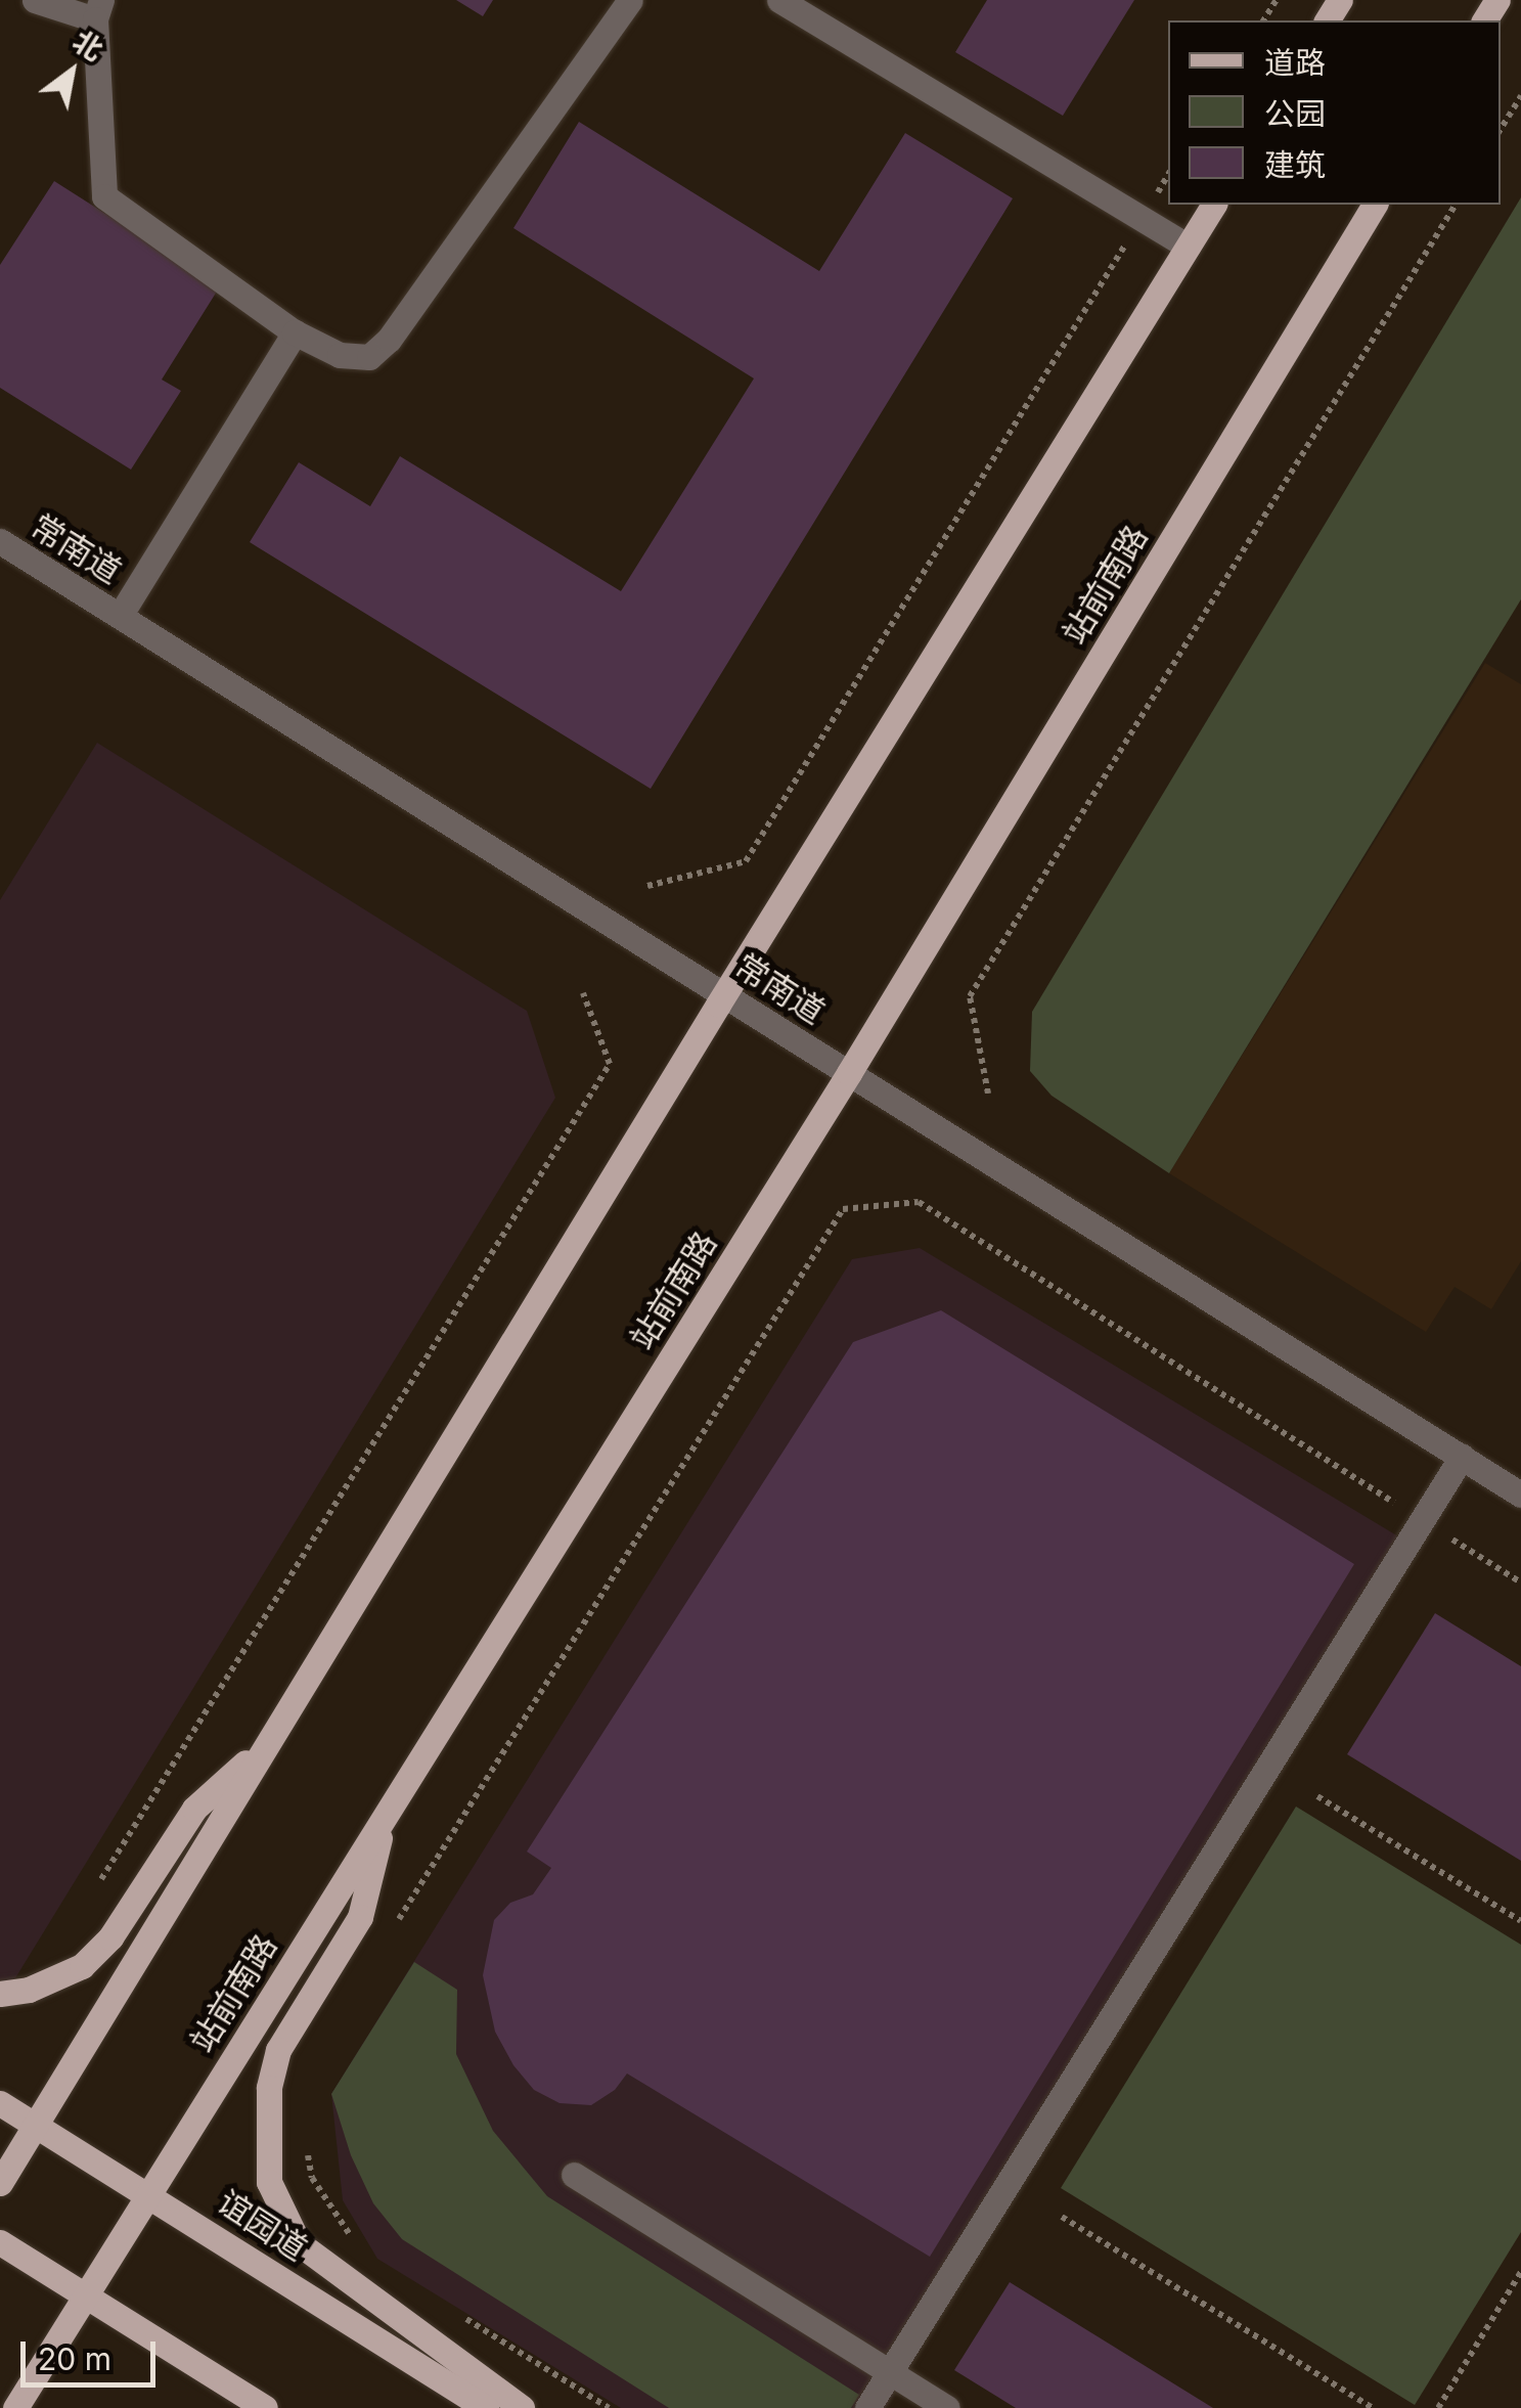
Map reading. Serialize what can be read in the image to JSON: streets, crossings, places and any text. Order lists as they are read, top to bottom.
{
  "streets": {
    "main road": ["站前南路", "谊园道"],
    "street": ["常南道"]
  },
  "crossings": [
    ["常南道", "站前南路"],
    ["站前南路", "谊园道"]
  ],
  "legend": ["道路", "公园", "建筑"],
  "scale_bar": "20 m",
  "north": "top right"
}
